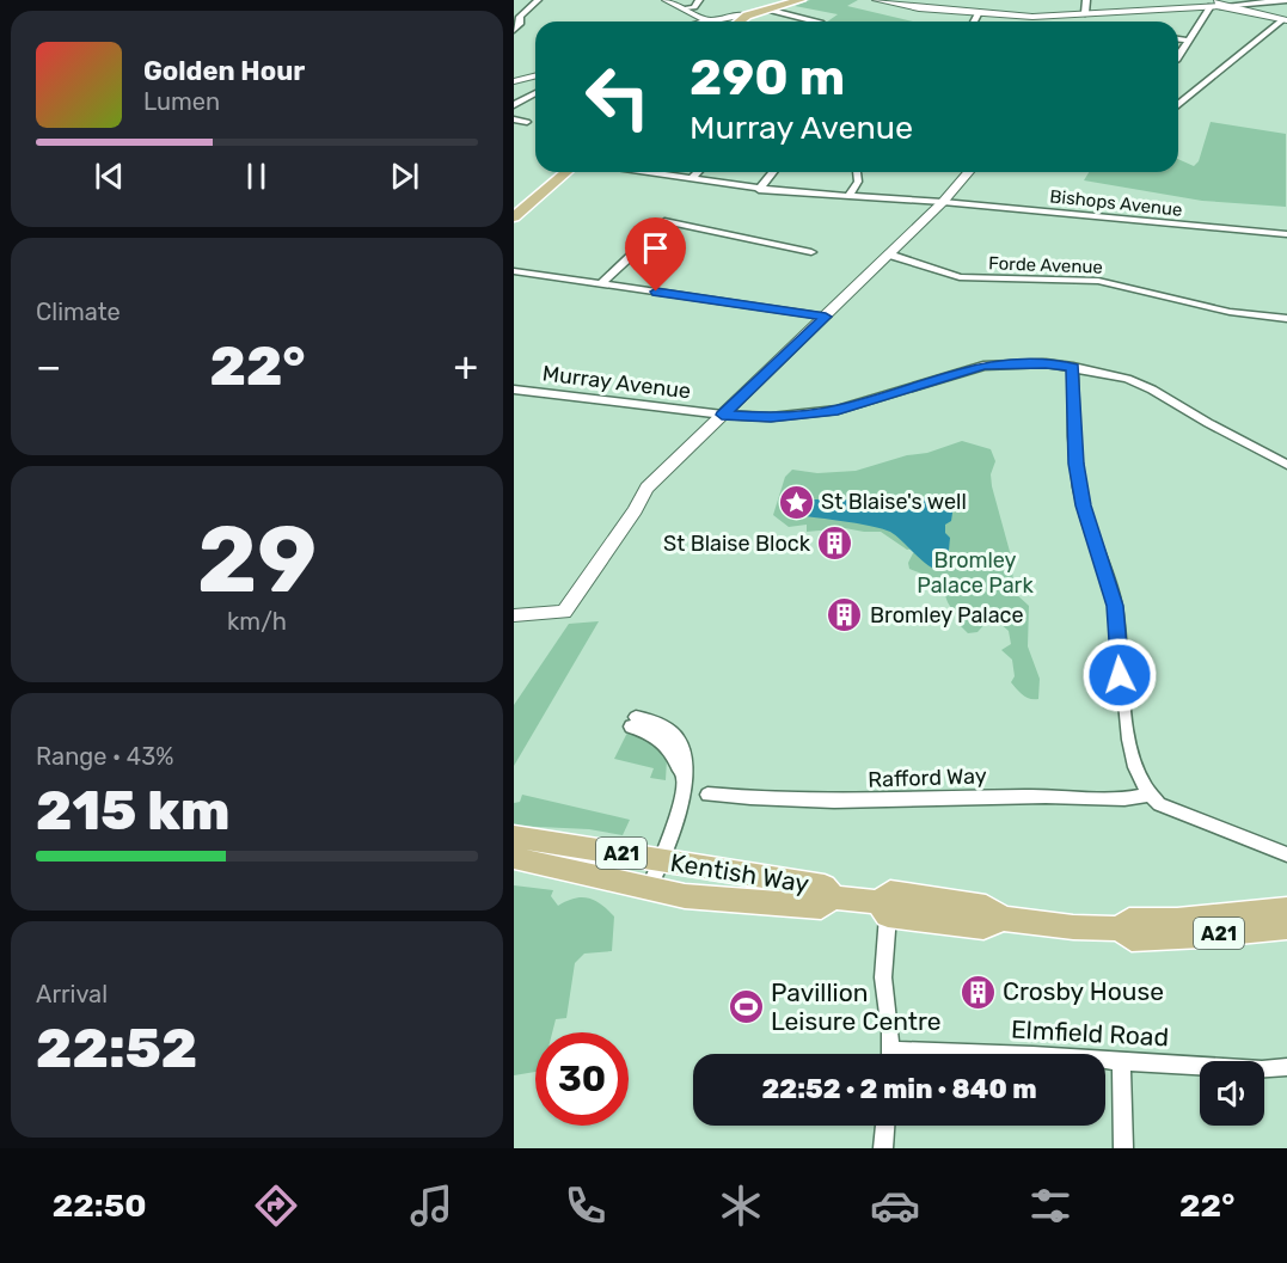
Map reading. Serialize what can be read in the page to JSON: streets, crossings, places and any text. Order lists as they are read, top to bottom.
{
  "streets": {
    "main road": ["A21", "Kentish Way"],
    "street": [
      "Bishops Avenue",
      "Forde Avenue",
      "Murray Avenue",
      "Rafford Way",
      "Elmfield Road"
    ]
  },
  "crossings": [
    ["Kentish Way", "Elmfield Road"]
  ],
  "parks": ["Bromley Palace Park"],
  "places": {
    "place": ["St Blaise's well"],
    "building": ["St Blaise Block", "Bromley Palace", "Crosby House"],
    "sports": ["Pavillion Leisure Centre"]
  },
  "page": {
    "turn": ["290 m", "Murray Avenue"],
    "song": ["Golden Hour", "Lumen"],
    "tile": [
      "Climate",
      ["29", "km/h"],
      ["Range · 43%", "215 km"],
      ["Arrival", "22:52"]
    ],
    "heat": ["−", "22°", "+"],
    "limit": "30",
    "trip": "22:52 · 2 min · 840 m",
    "tabs": ["22:50", "22°"]
  }
}
